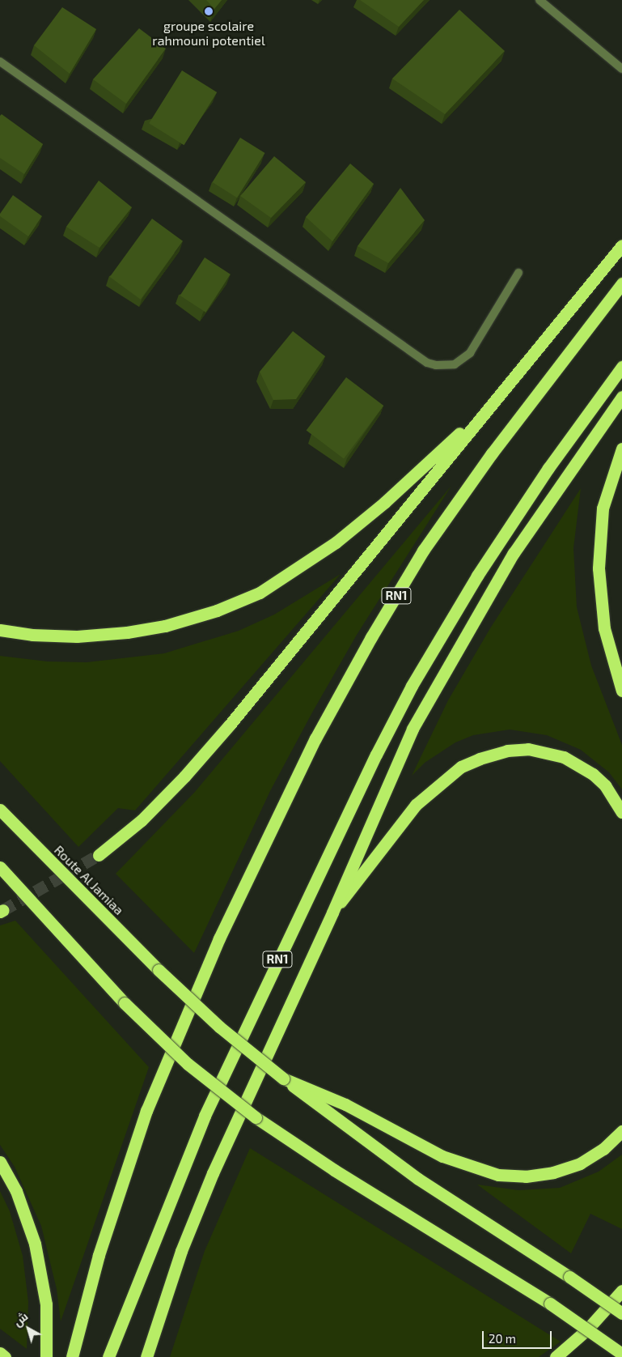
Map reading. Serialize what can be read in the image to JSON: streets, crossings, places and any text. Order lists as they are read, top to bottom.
{
  "streets": {
    "highway": ["RN1", "Route Al Jamiaa"]
  },
  "places": ["groupe scolaire rahmouni potentiel"],
  "scale_bar": "20 m",
  "north": "top left"
}
